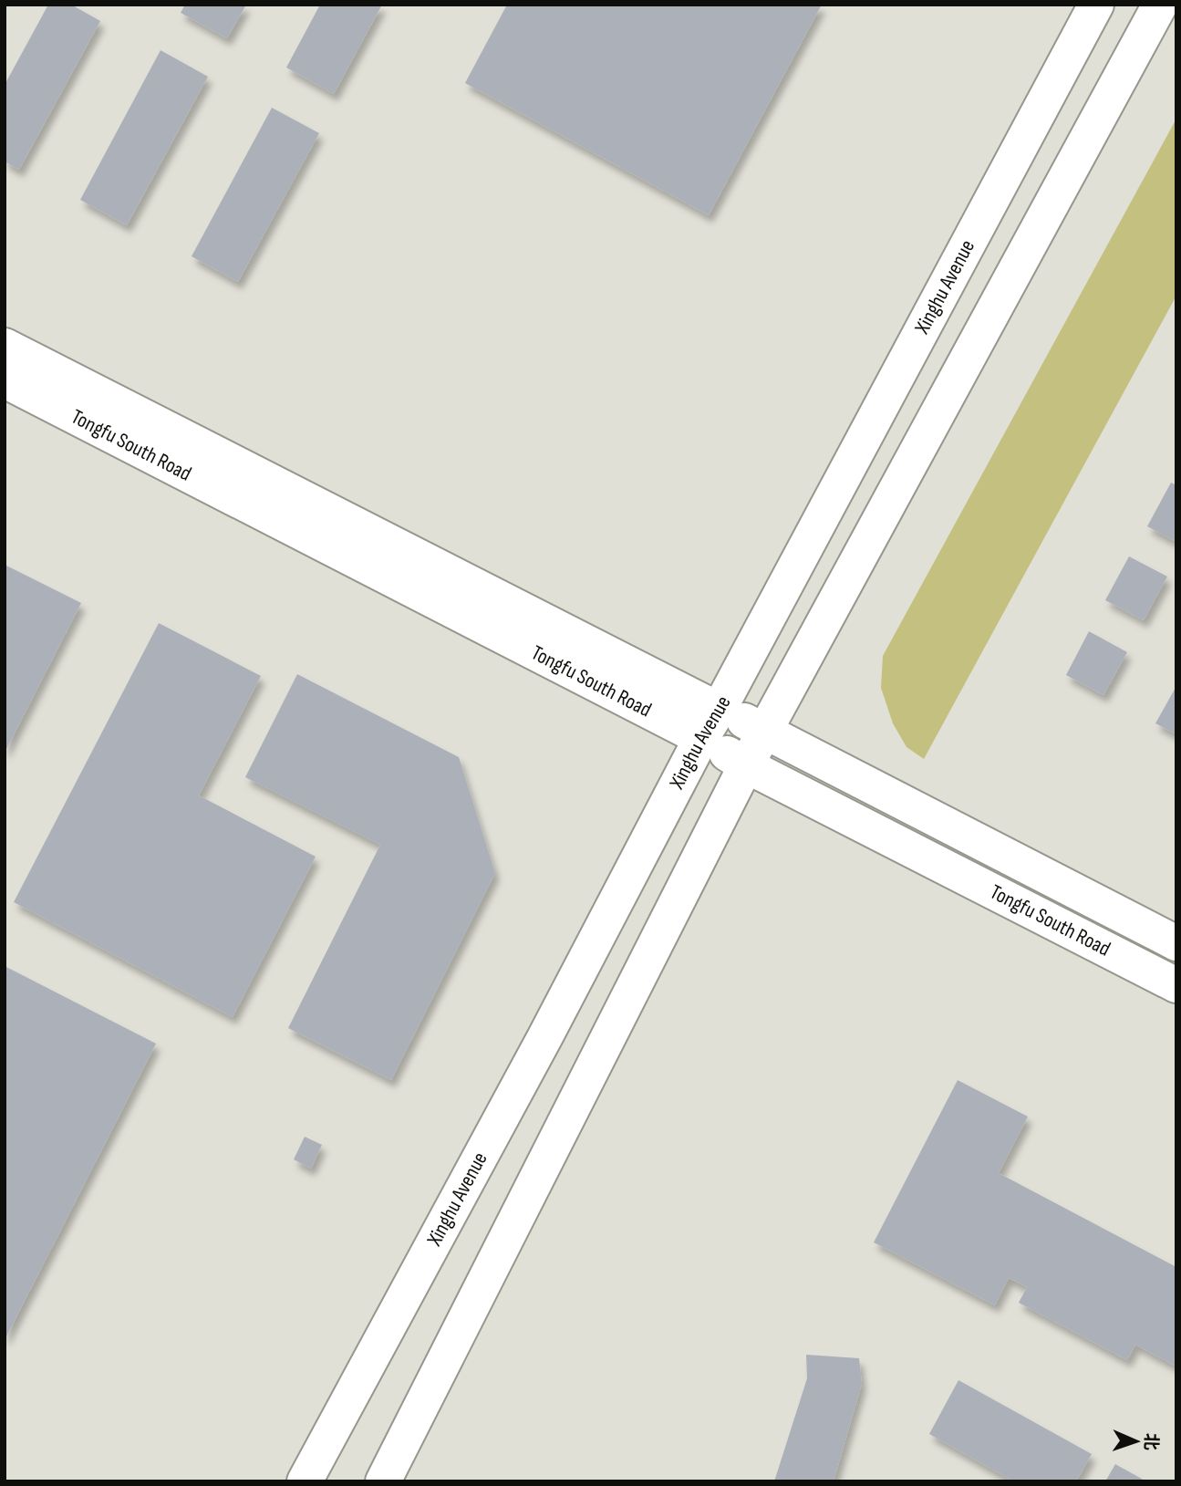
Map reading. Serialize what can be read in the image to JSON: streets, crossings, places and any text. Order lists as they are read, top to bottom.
{
  "streets": {
    "main road": ["Xinghu Avenue", "Tongfu South Road"]
  },
  "crossings": [
    ["Xinghu Avenue", "Tongfu South Road"]
  ],
  "north": "right"
}
